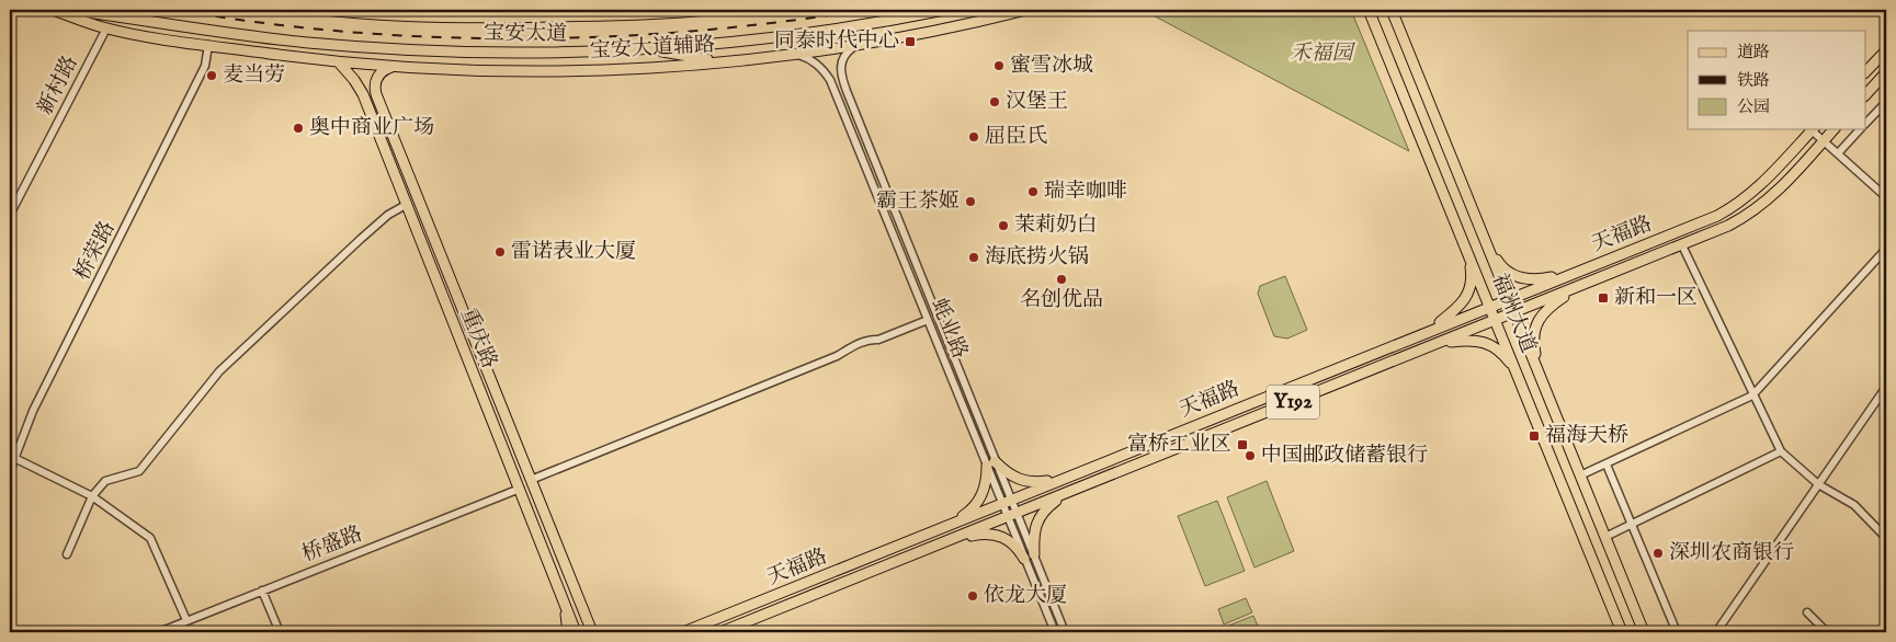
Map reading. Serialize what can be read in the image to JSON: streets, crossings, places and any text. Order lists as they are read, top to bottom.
{
  "streets": {
    "main road": [
      "宝安大道",
      "宝安大道辅路",
      "天福路",
      "福洲大道",
      "重庆路",
      "Y192"
    ],
    "street": [
      "新村路",
      "桥荣路",
      "蚝业路",
      "桥盛路"
    ]
  },
  "crossings": [
    ["宝安大道辅路", "新村路"],
    ["宝安大道辅路", "桥荣路"],
    ["宝安大道辅路", "蚝业路"],
    ["宝安大道辅路", "重庆路"],
    ["天福路", "福洲大道"],
    ["天福路", "蚝业路"],
    ["重庆路", "桥盛路"]
  ],
  "parks": ["禾福园"],
  "places": {
    "transit": [
      "同泰时代中心",
      "新和一区",
      "福海天桥",
      "富桥工业区"
    ],
    "other": [
      "蜜雪冰城",
      "麦当劳",
      "汉堡王",
      "奥中商业广场",
      "屈臣氏",
      "瑞幸咖啡",
      "霸王茶姬",
      "茉莉奶白",
      "雷诺表业大厦",
      "海底捞火锅",
      "名创优品",
      "中国邮政储蓄银行",
      "深圳农商银行",
      "依龙大厦"
    ]
  },
  "legend": ["道路", "铁路", "公园"]
}
